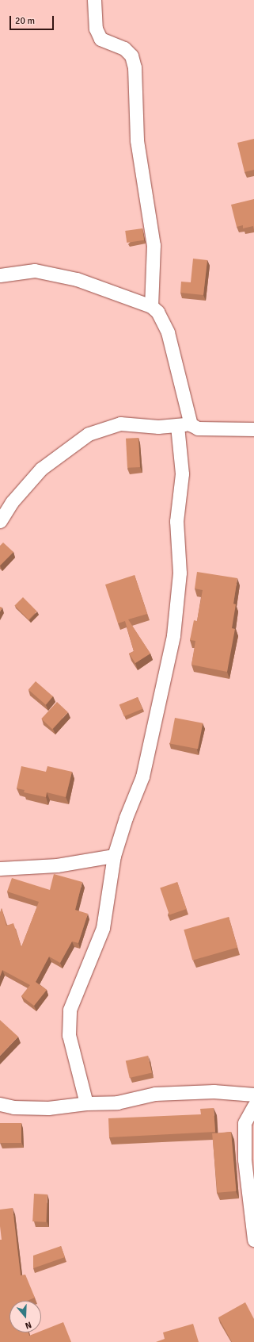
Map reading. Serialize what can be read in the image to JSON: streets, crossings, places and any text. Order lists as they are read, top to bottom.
{
  "scale_bar": "20 m",
  "north": "bottom"
}
